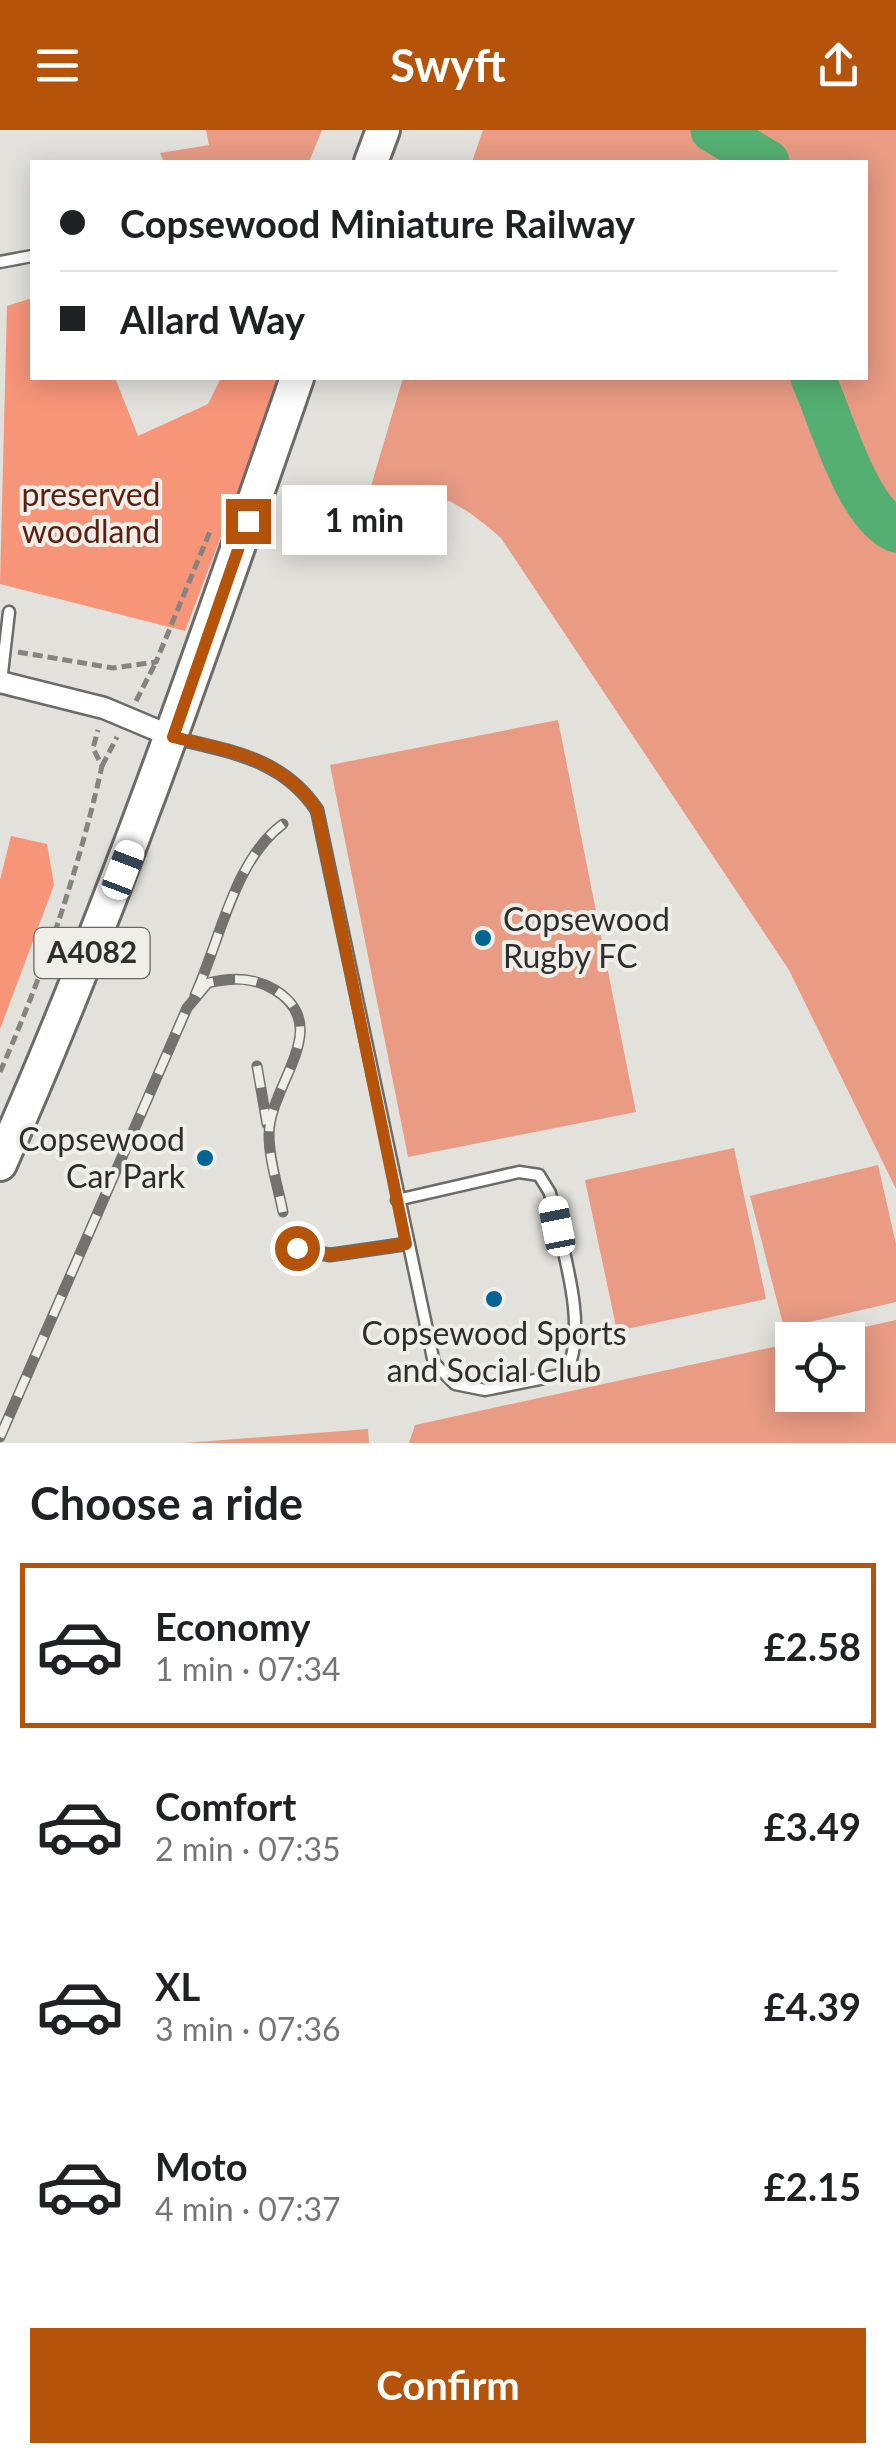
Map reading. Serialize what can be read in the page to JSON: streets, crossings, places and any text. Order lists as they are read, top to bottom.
{
  "streets": {
    "main road": ["A4082"]
  },
  "parks": ["preserved woodland"],
  "places": ["Copsewood Rugby FC", "Copsewood Car Park", "Copsewood Sports and Social Club"],
  "page": {
    "header": "Swyft",
    "banner": ["Copsewood Miniature Railway", "Allard Way"],
    "bubble": "1 min",
    "heading": "Choose a ride",
    "list": [
      {
        "name": "Economy",
        "note": "1 min · 07:34",
        "value": "£2.58"
      },
      {
        "name": "Comfort",
        "note": "2 min · 07:35",
        "value": "£3.49"
      },
      {
        "name": "XL",
        "note": "3 min · 07:36",
        "value": "£4.39"
      },
      {
        "name": "Moto",
        "note": "4 min · 07:37",
        "value": "£2.15"
      }
    ],
    "buttons": "Confirm"
  }
}
